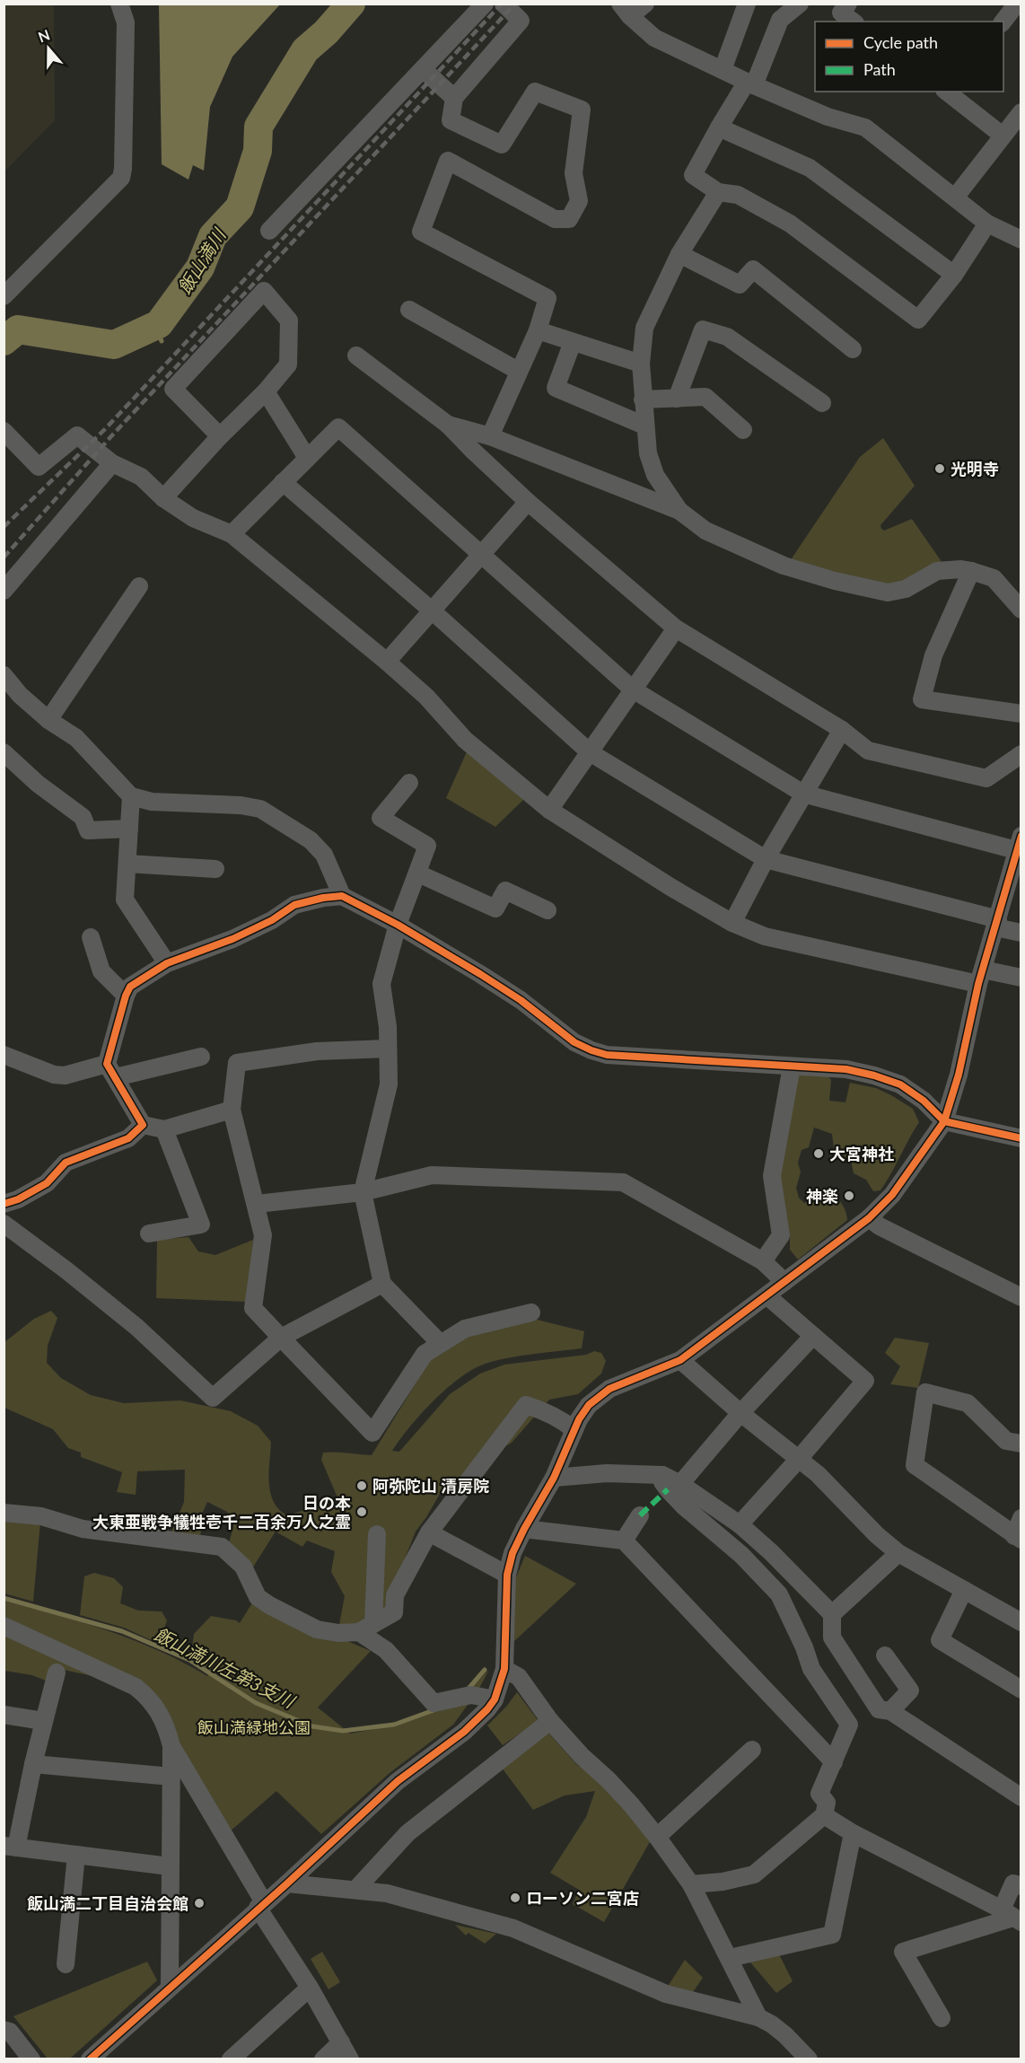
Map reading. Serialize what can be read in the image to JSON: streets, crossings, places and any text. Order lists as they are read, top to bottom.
{
  "water": ["飯山満川", "飯山満川左第3支川"],
  "parks": ["飯山満緑地公園"],
  "places": [
    "光明寺",
    "大宮神社",
    "神楽",
    "阿弥陀山 清房院",
    "日の本 大東亜戦争犠牲壱千二百余万人之霊",
    "ローソン二宮店",
    "飯山満二丁目自治会館"
  ],
  "legend": ["Cycle path", "Path"],
  "north": "top"
}
